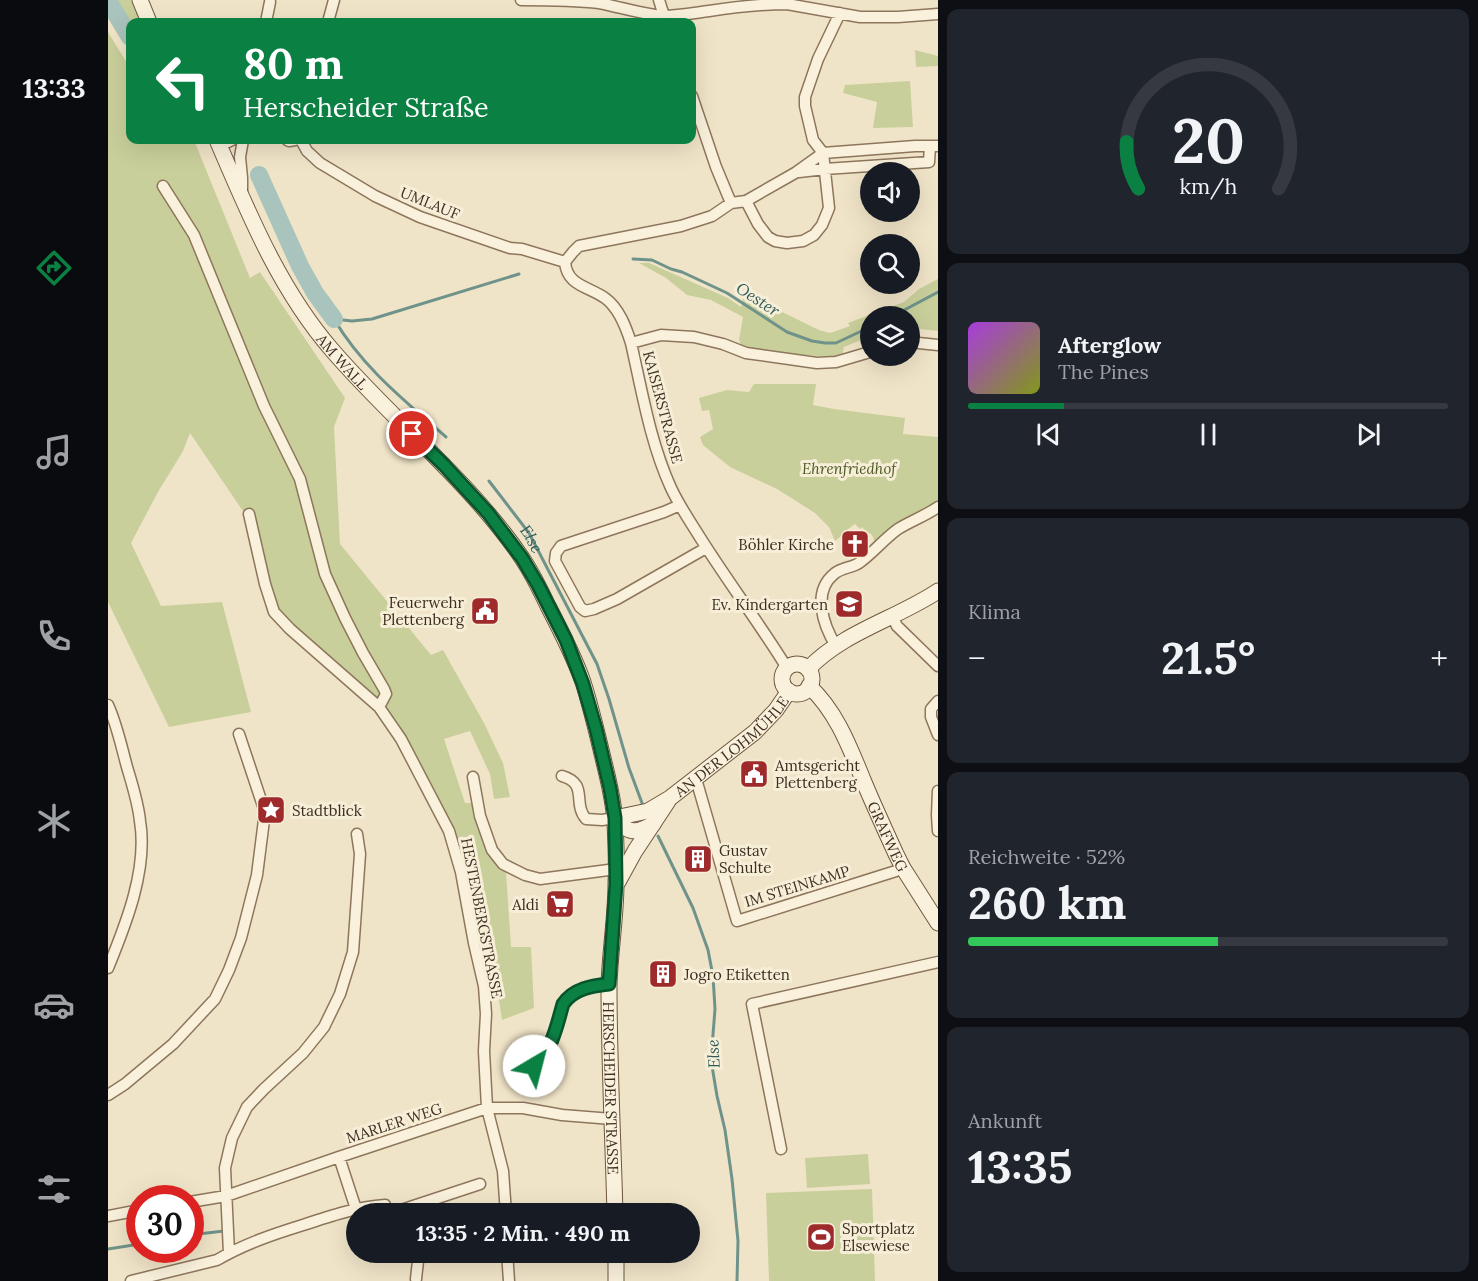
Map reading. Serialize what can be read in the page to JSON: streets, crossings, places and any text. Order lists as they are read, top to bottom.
{
  "streets": {
    "main road": [
      "AM WALL",
      "AN DER LOHMÜHLE",
      "GRAFWEG",
      "HERSCHEIDER STRASSE"
    ],
    "street": [
      "UMLAUF",
      "KAISERSTRASSE",
      "IM STEINKAMP",
      "HESTENBERGSTRASSE",
      "MARLER WEG"
    ]
  },
  "crossings": [
    ["UMLAUF", "KAISERSTRASSE"],
    ["AM WALL", "AN DER LOHMÜHLE"],
    ["AM WALL", "HERSCHEIDER STRASSE"],
    ["KAISERSTRASSE", "AN DER LOHMÜHLE"],
    ["KAISERSTRASSE", "GRAFWEG"],
    ["AN DER LOHMÜHLE", "GRAFWEG"],
    ["AN DER LOHMÜHLE", "IM STEINKAMP"],
    ["AN DER LOHMÜHLE", "HERSCHEIDER STRASSE"],
    ["GRAFWEG", "IM STEINKAMP"],
    ["HESTENBERGSTRASSE", "MARLER WEG"],
    ["HERSCHEIDER STRASSE", "MARLER WEG"]
  ],
  "water": ["Oester", "Else"],
  "parks": ["Ehrenfriedhof"],
  "places": {
    "church": ["Böhler Kirche"],
    "school or university": ["Ev. Kindergarten"],
    "public building": ["Feuerwehr Plettenberg", "Amtsgericht Plettenberg"],
    "place": ["Stadtblick"],
    "building": ["Gustav Schulte", "Jogro Etiketten"],
    "supermarket": ["Aldi"],
    "sports": ["Sportplatz Elsewiese"]
  },
  "page": {
    "tabs": "13:33",
    "turn": ["80 m", "Herscheider Straße"],
    "song": ["Afterglow", "The Pines"],
    "tile": [
      "Klima",
      ["Reichweite · 52%", "260 km"],
      ["Ankunft", "13:35"]
    ],
    "heat": ["−", "21.5°", "+"],
    "limit": "30",
    "trip": "13:35 · 2 Min. · 490 m",
    "gauge": ["20", "km/h"]
  }
}
